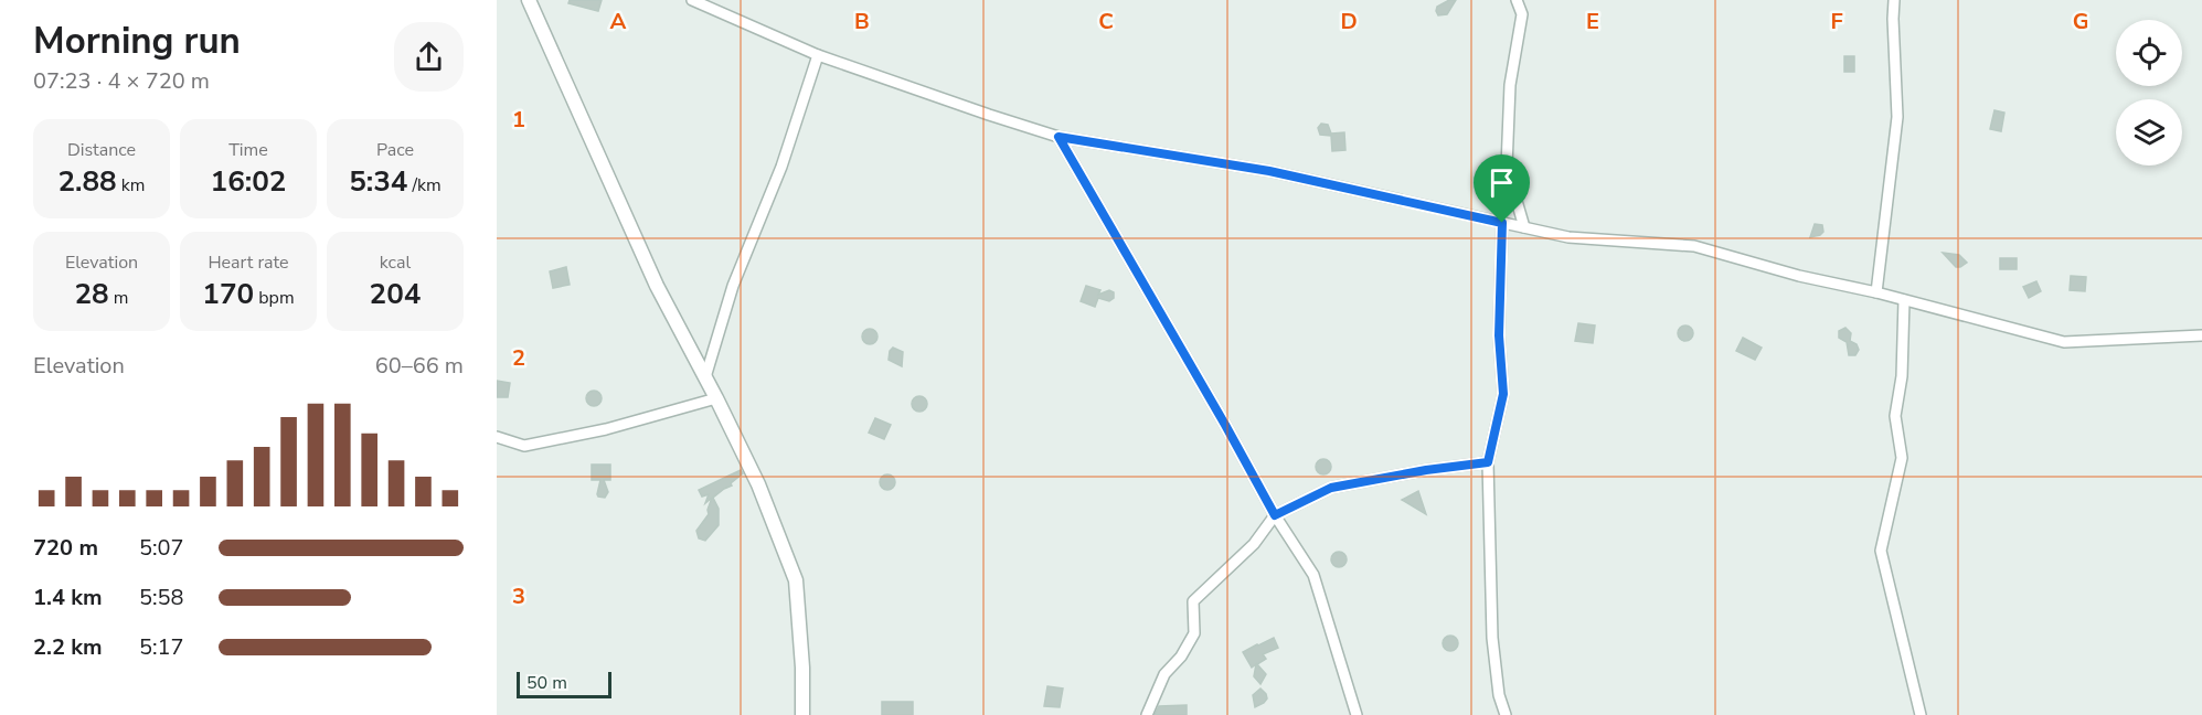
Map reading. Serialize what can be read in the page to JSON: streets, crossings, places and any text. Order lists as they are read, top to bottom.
{
  "scale_bar": "50 m",
  "page": {
    "heading": ["Morning run", "07:23 · 4 × 720 m"],
    "stats": [
      ["Distance", "2.88 km"],
      ["Time", "16:02"],
      ["Pace", "5:34 /km"],
      ["Elevation", "28 m"],
      ["Heart rate", "170 bpm"],
      ["kcal", "204"]
    ],
    "chart": ["Elevation", "60–66 m"],
    "list": [
      {
        "name": "720 m",
        "note": "5:07"
      },
      {
        "name": "1.4 km",
        "note": "5:58"
      },
      {
        "name": "2.2 km",
        "note": "5:17"
      }
    ],
    "scale": "50 m"
  },
  "grid": {
    "columns": [
      "A",
      "B",
      "C",
      "D",
      "E",
      "F",
      "G"
    ],
    "rows": ["1", "2", "3"]
  }
}
